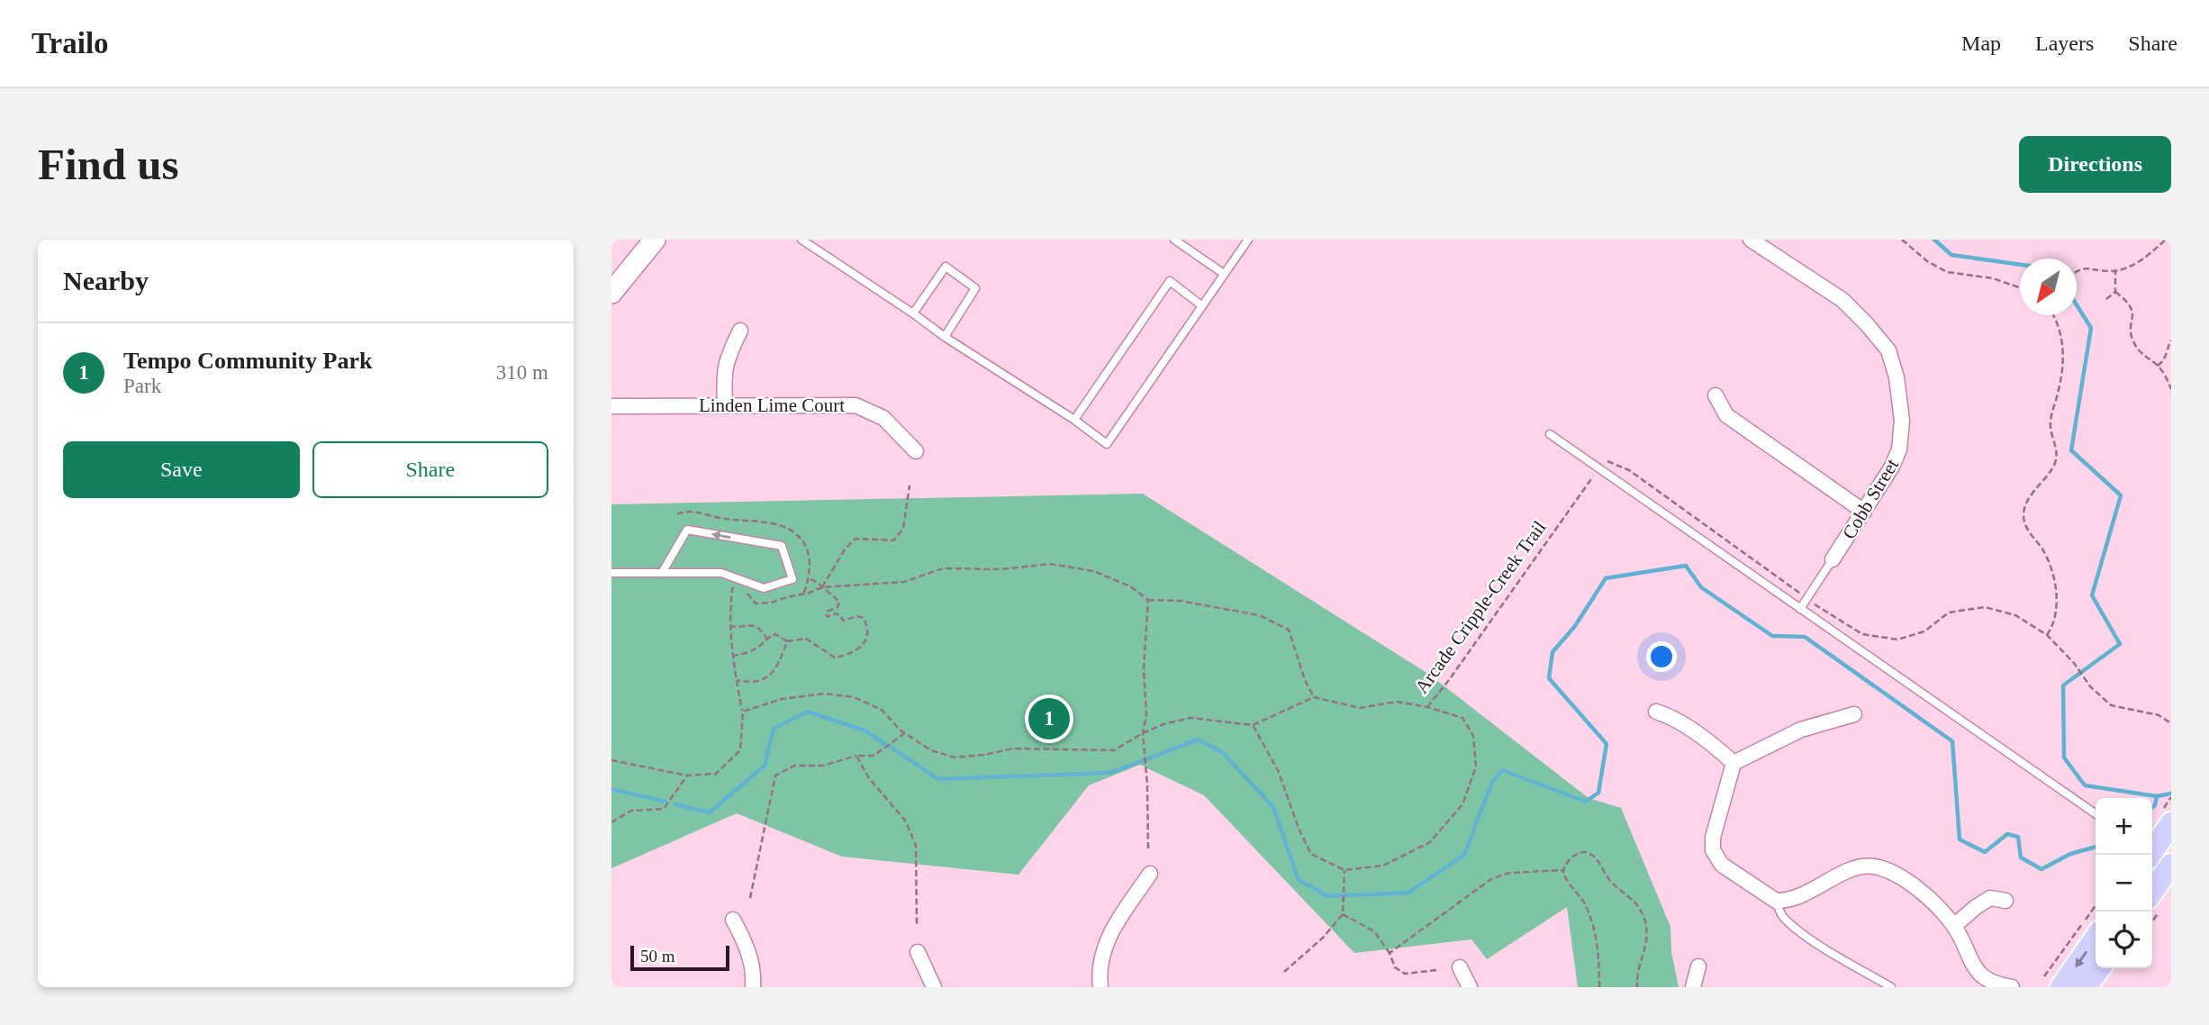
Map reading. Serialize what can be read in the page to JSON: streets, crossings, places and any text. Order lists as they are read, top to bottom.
{
  "streets": {
    "street": ["Linden Lime Court", "Cobb Street"],
    "path": ["Arcade Cripple-Creek Trail"]
  },
  "scale_bar": "50 m",
  "north": "bottom left",
  "page": {
    "header": "Trailo",
    "nav": ["Map", "Layers", "Share"],
    "buttons": [
      "Directions",
      ["Save", "Share"]
    ],
    "title": "Find us",
    "heading": "Nearby",
    "list": [
      {
        "mark": "1",
        "name": "Tempo Community Park",
        "note": "Park",
        "value": "310 m"
      }
    ],
    "pins": "1",
    "map_buttons": ["+", "−"],
    "scale": "50 m"
  }
}
